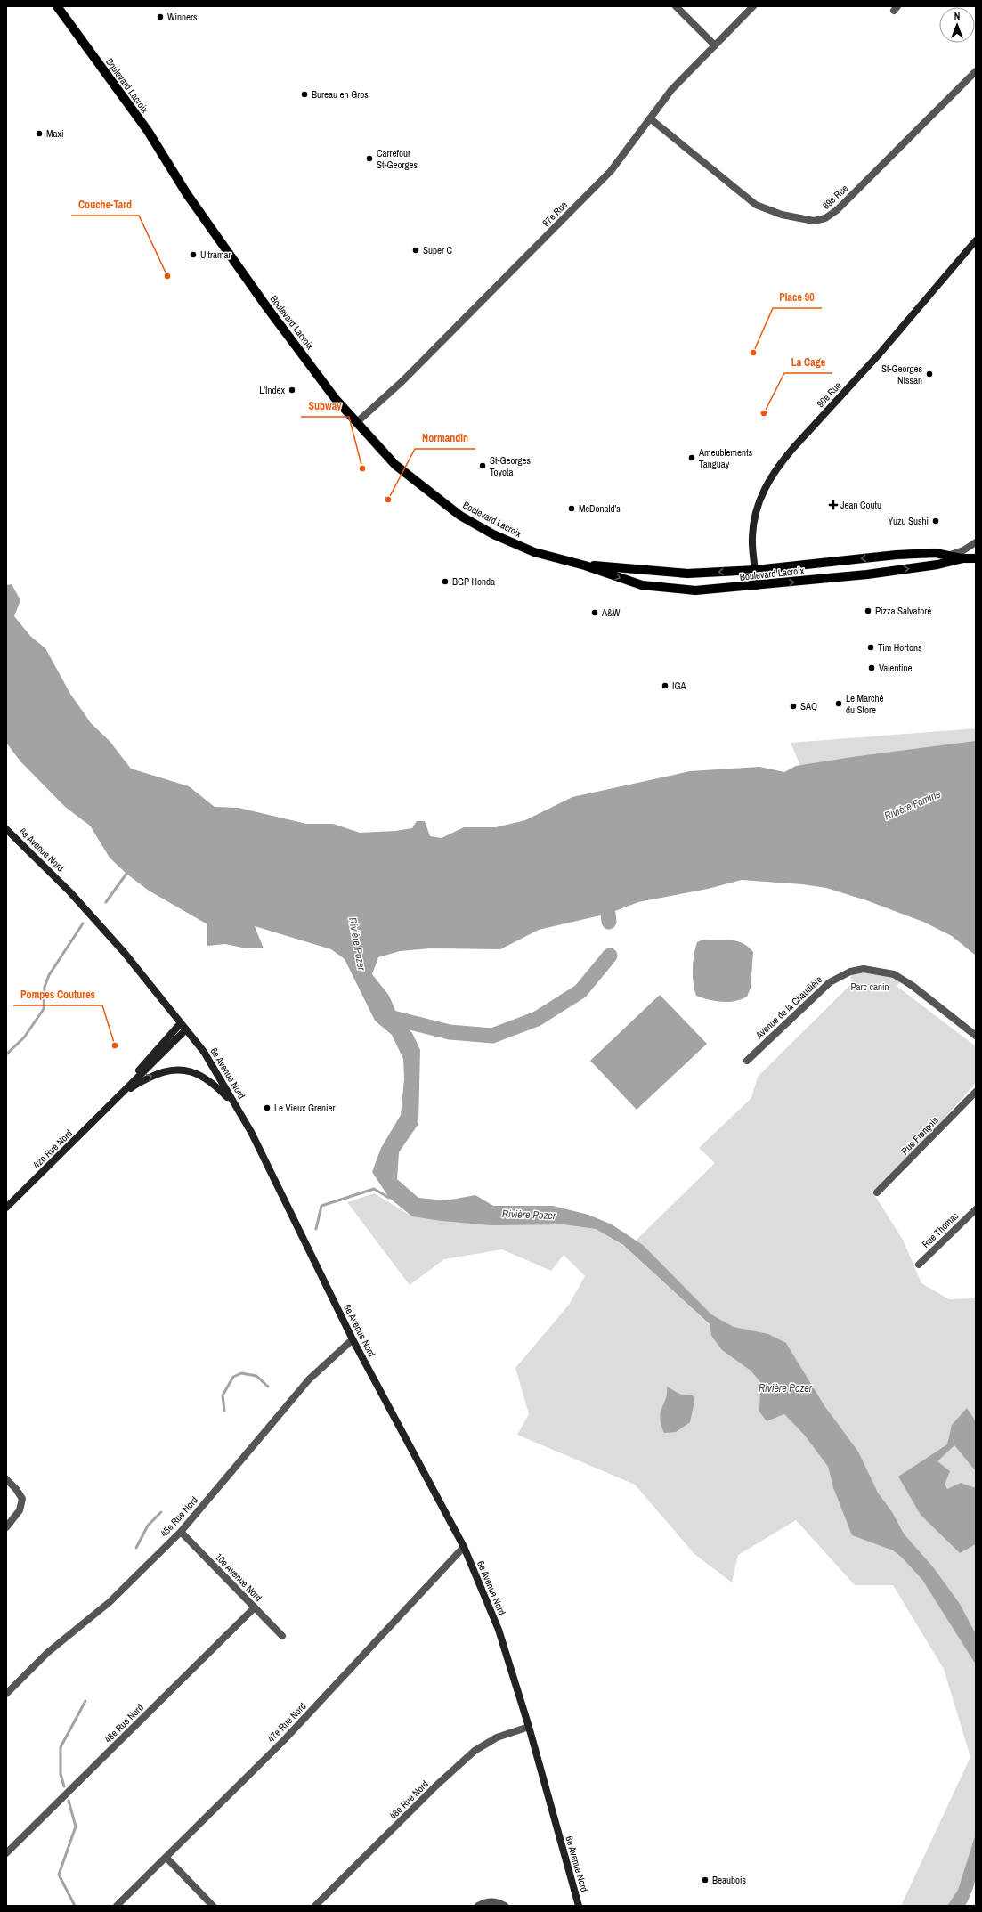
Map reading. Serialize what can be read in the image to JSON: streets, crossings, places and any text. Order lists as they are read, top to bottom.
{
  "streets": {
    "main road": [
      "Boulevard Lacroix",
      "90e Rue",
      "6e Avenue Nord",
      "42e Rue Nord"
    ],
    "street": [
      "89e Rue",
      "87e Rue",
      "Avenue de la Chaudière",
      "Rue François",
      "Rue Thomas",
      "45e Rue Nord",
      "10e Avenue Nord",
      "47e Rue Nord",
      "46e Rue Nord",
      "48e Rue Nord"
    ]
  },
  "crossings": [
    ["Boulevard Lacroix", "87e Rue"],
    ["Boulevard Lacroix", "90e Rue"],
    ["89e Rue", "87e Rue"],
    ["6e Avenue Nord", "42e Rue Nord"],
    ["6e Avenue Nord", "45e Rue Nord"],
    ["6e Avenue Nord", "47e Rue Nord"],
    ["6e Avenue Nord", "48e Rue Nord"],
    ["45e Rue Nord", "10e Avenue Nord"],
    ["10e Avenue Nord", "46e Rue Nord"]
  ],
  "water": ["Rivière Famine", "Rivière Pozer"],
  "parks": ["Parc canin"],
  "places": {
    "other": [
      "Winners",
      "Bureau en Gros",
      "Maxi",
      "Carrefour St-Georges",
      "Super C",
      "Ultramar",
      "Couche-Tard",
      "Place 90",
      "St-Georges Nissan",
      "L'Index",
      "La Cage",
      "Ameublements Tanguay",
      "St-Georges Toyota",
      "Subway",
      "Normandin",
      "McDonald's",
      "Yuzu Sushi",
      "BGP Honda",
      "Pizza Salvatoré",
      "A&W",
      "Tim Hortons",
      "Valentine",
      "IGA",
      "Le Marché du Store",
      "SAQ",
      "Pompes Coutures",
      "Le Vieux Grenier",
      "Beaubois"
    ],
    "health": ["Jean Coutu"]
  },
  "north": "top"
}
